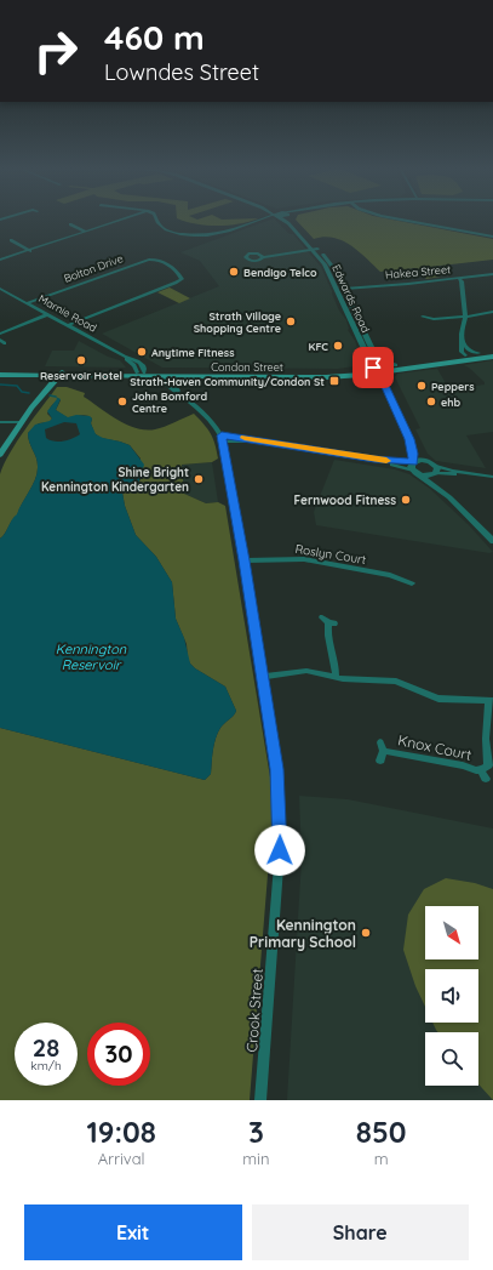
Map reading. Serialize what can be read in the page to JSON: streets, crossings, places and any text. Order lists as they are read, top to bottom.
{
  "streets": {
    "main road": ["Condon Street"],
    "street": [
      "Bolton Drive",
      "Hakea Street",
      "Edwards Road",
      "Marnie Road",
      "Roslyn Court",
      "Knox Court",
      "Crook Street"
    ]
  },
  "crossings": [
    ["Bolton Drive", "Marnie Road"],
    ["Hakea Street", "Edwards Road"],
    ["Edwards Road", "Condon Street"],
    ["Marnie Road", "Condon Street"],
    ["Condon Street", "Crook Street"],
    ["Roslyn Court", "Crook Street"]
  ],
  "water": ["Kennington Reservoir"],
  "places": {
    "other": [
      "Bendigo Telco",
      "Strath Village Shopping Centre",
      "KFC",
      "Anytime Fitness",
      "Reservoir Hotel",
      "Peppers",
      "John Bomford Centre",
      "ehb",
      "Shine Bright Kennington Kindergarten",
      "Fernwood Fitness",
      "Kennington Primary School"
    ],
    "transit": ["Strath-Haven Community/Condon St"]
  },
  "north": "bottom right",
  "page": {
    "turn": ["460 m", "Lowndes Street"],
    "speed": "28 km/h",
    "limit": "30",
    "eta": [
      "19:08",
      "Arrival",
      "3",
      "min",
      "850",
      "m"
    ],
    "buttons": ["Exit", "Share"]
  }
}
